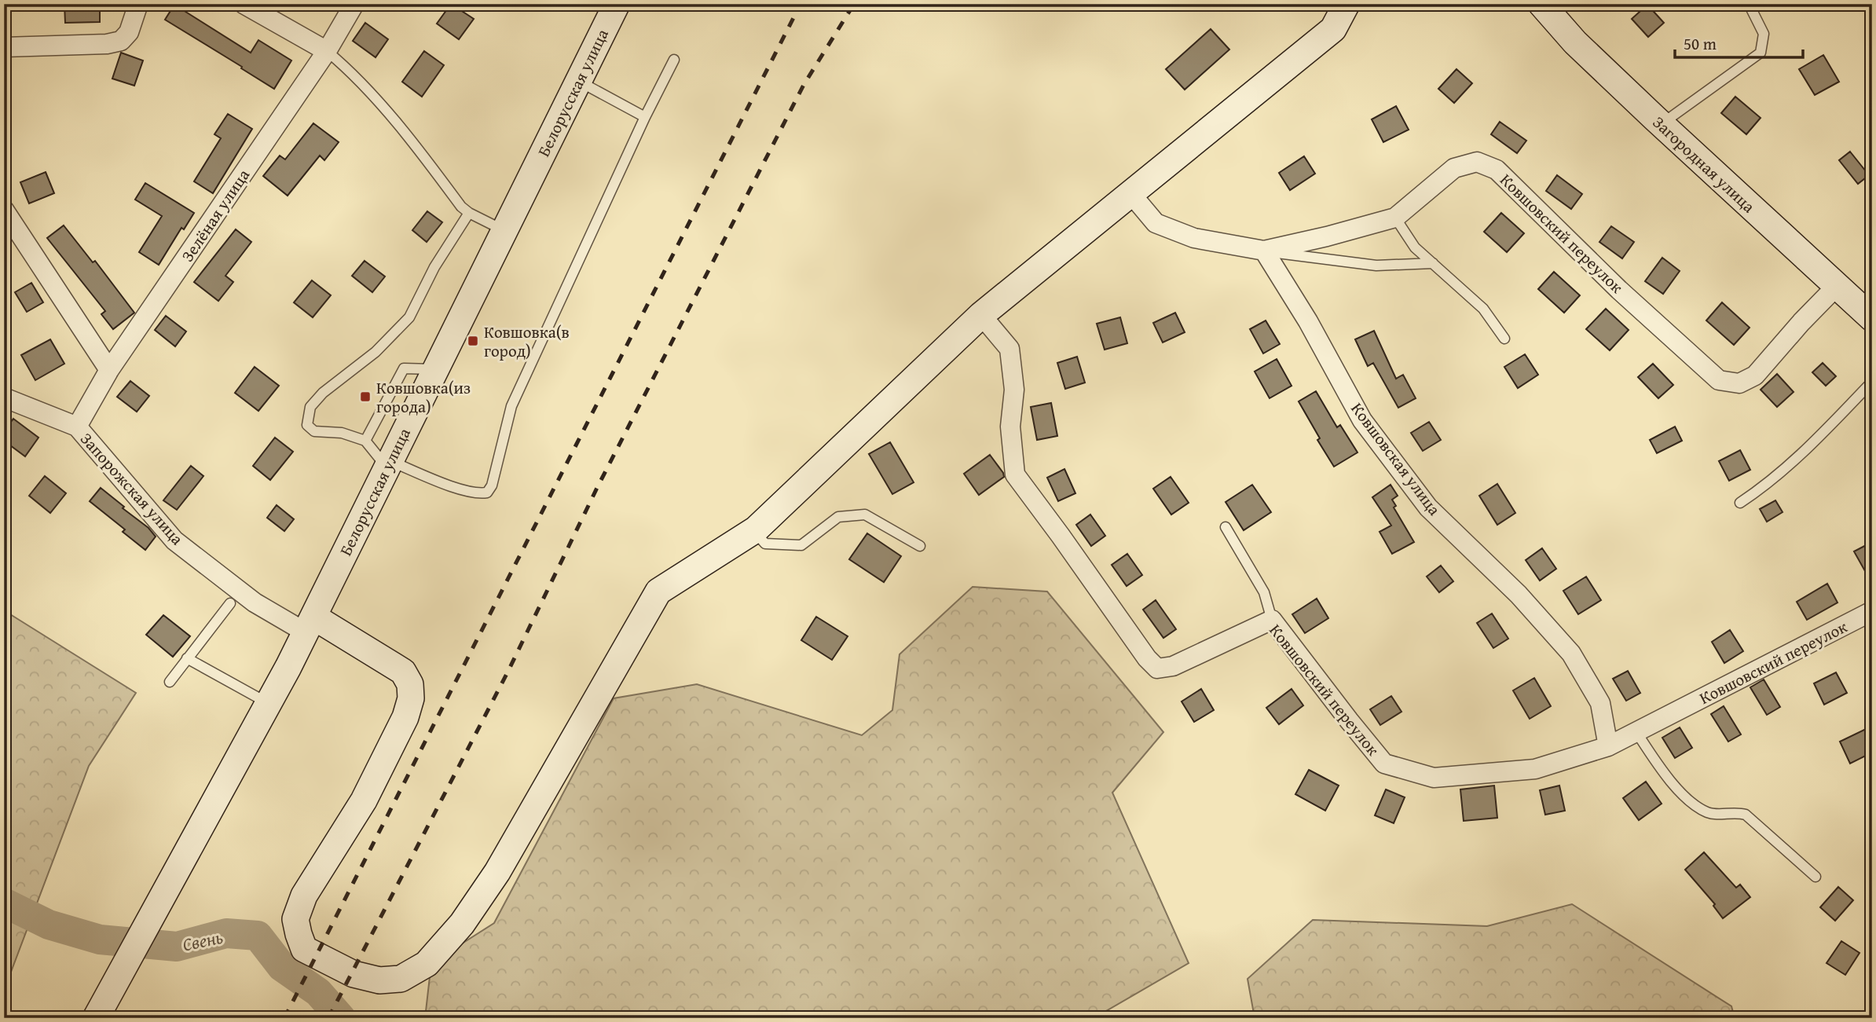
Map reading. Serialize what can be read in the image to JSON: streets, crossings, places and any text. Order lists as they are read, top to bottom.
{
  "streets": {
    "street": [
      "Белорусская улица",
      "Загородная улица",
      "Зелёная улица",
      "Ковшовский переулок",
      "Ковшовская улица",
      "Запорожская улица"
    ]
  },
  "crossings": [
    ["Белорусская улица", "Запорожская улица"],
    ["Загородная улица", "Ковшовский переулок"],
    ["Зелёная улица", "Запорожская улица"],
    ["Ковшовский переулок", "Ковшовская улица"]
  ],
  "water": ["Свень"],
  "places": {
    "transit": ["Ковшовка(в город)", "Ковшовка(из города)"]
  },
  "scale_bar": "50 m"
}
